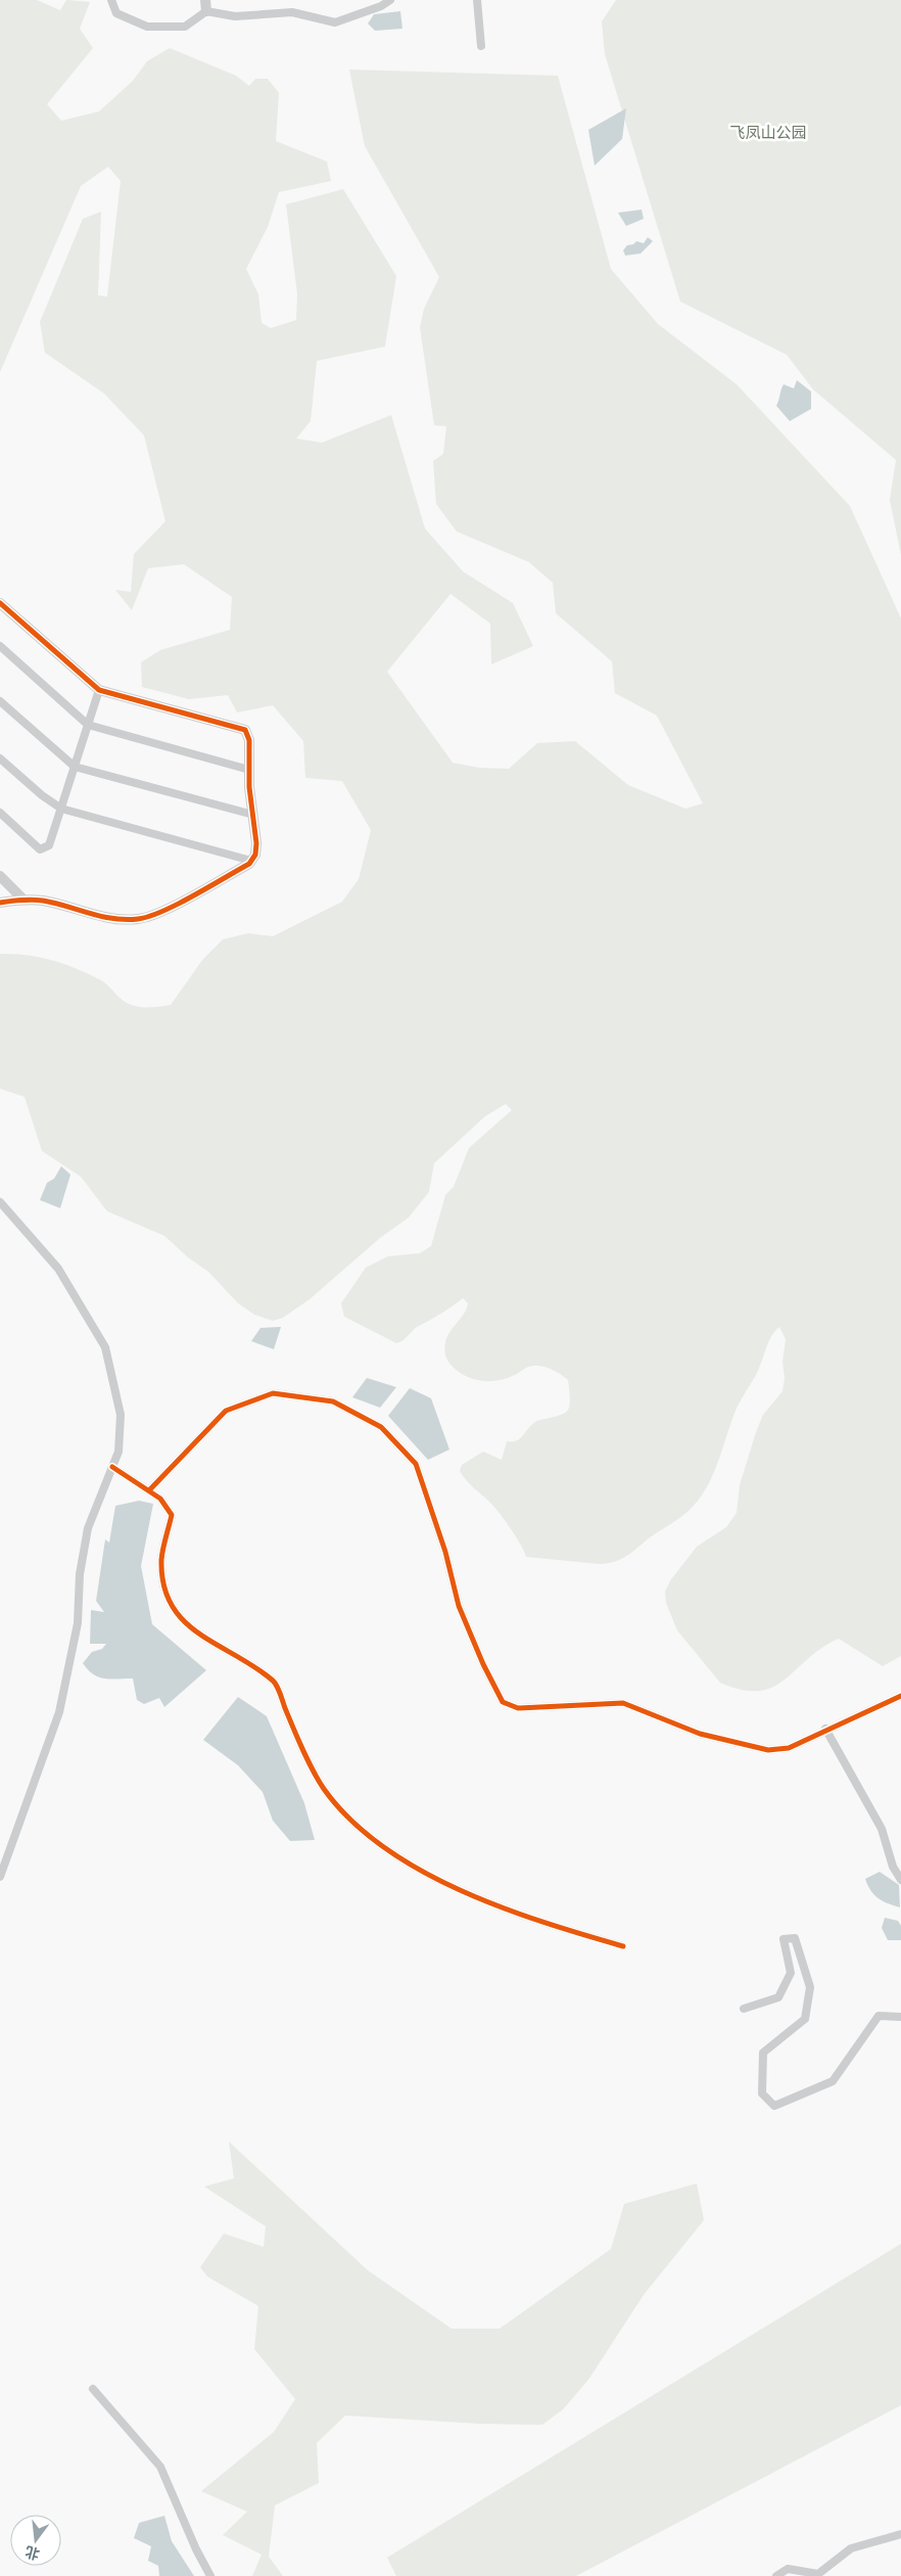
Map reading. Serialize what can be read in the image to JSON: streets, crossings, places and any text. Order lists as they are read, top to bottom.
{
  "parks": ["飞凤山公园"],
  "north": "bottom"
}
